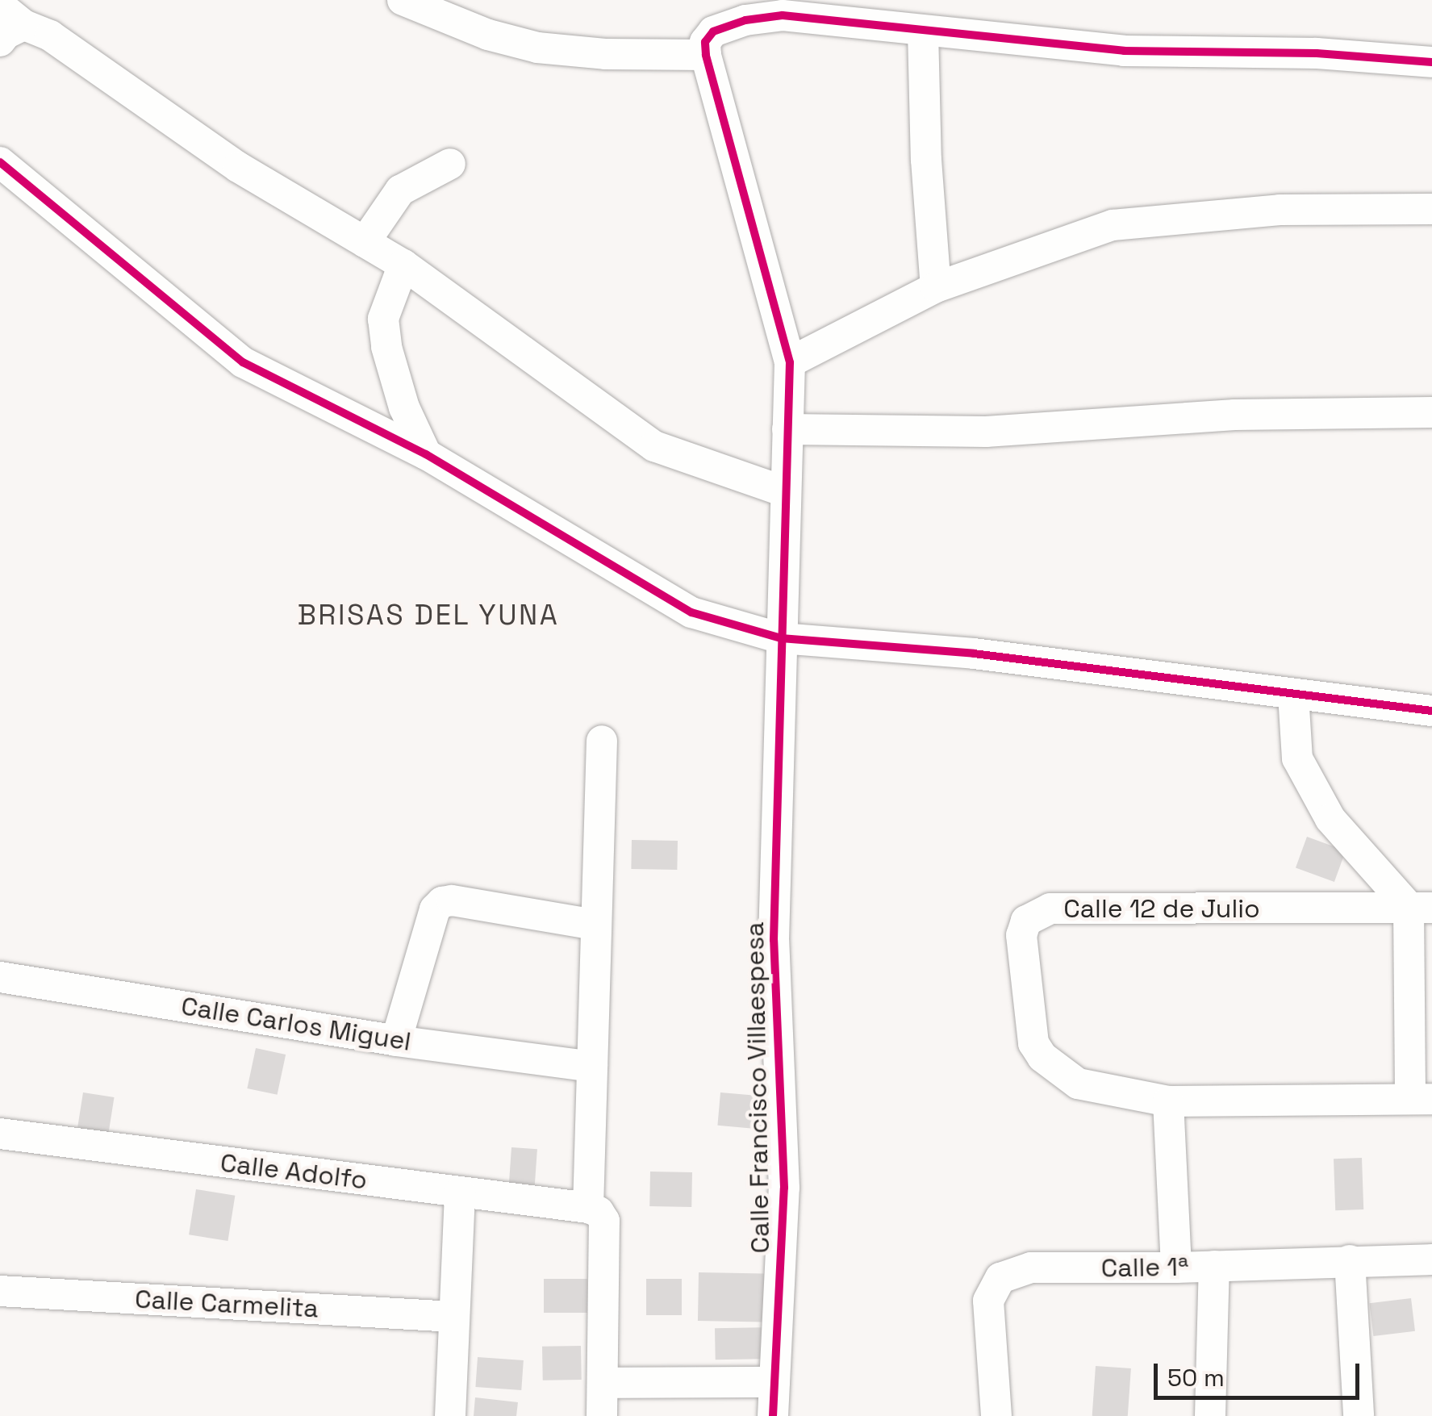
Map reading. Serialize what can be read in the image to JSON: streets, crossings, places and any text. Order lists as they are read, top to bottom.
{
  "streets": {
    "street": [
      "Calle 12 de Julio",
      "Calle Carlos Miguel",
      "Calle Francisco Villaespesa",
      "Calle Adolfo",
      "Calle 1ª",
      "Calle Carmelita"
    ]
  },
  "districts": ["BRISAS DEL YUNA"],
  "scale_bar": "50 m"
}
